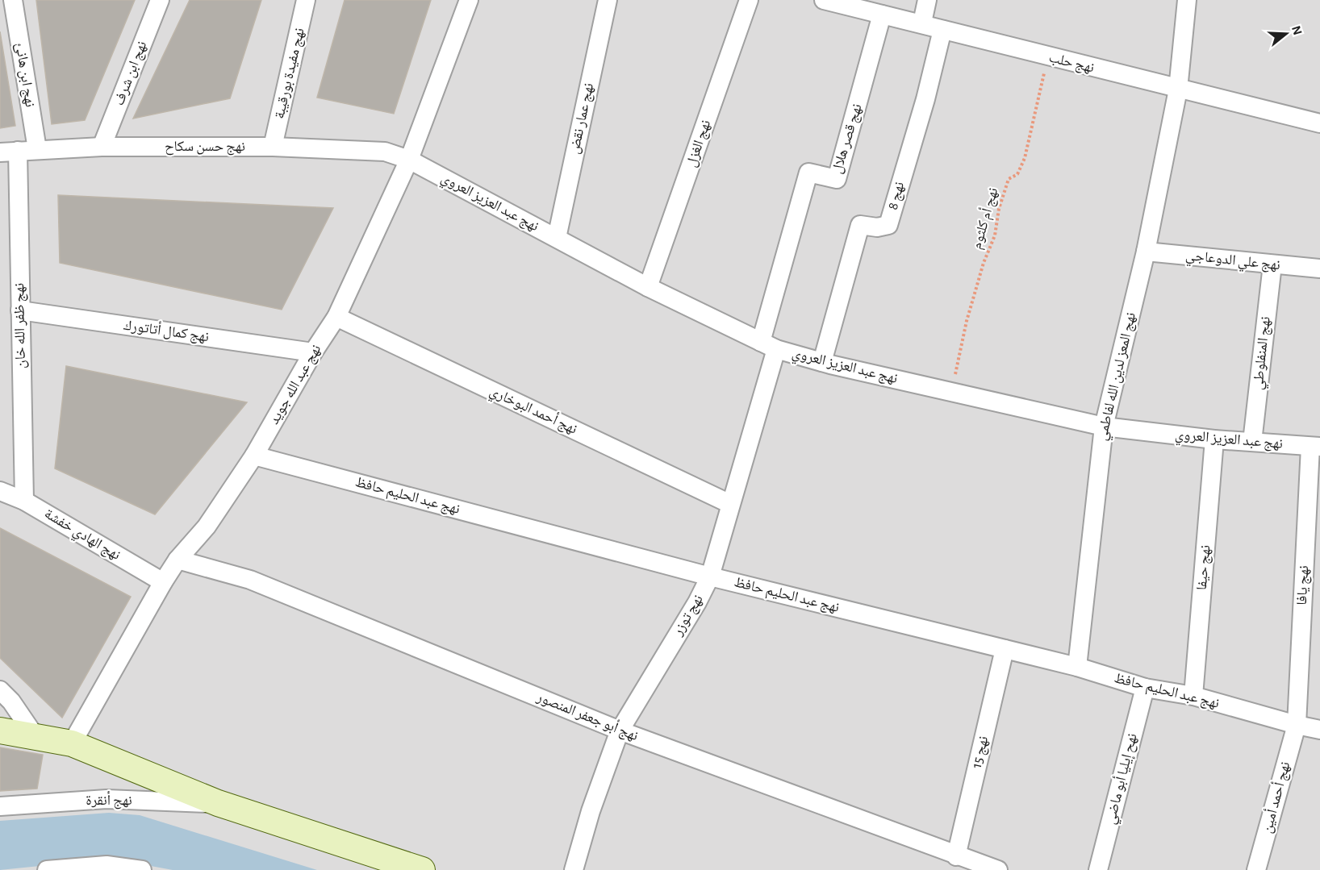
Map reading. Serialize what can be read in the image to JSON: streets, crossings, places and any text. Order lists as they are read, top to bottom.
{
  "streets": {
    "street": [
      "نهج حلب",
      "نهج ابن شرف",
      "نهج مفيدة بورقيبة",
      "نهج ابن هانئ",
      "نهج عمار نقض",
      "نهج قصر هلال",
      "نهج الغزل",
      "نهج حسن سكاح",
      "نهج 8",
      "نهج عبد العزيز العروي",
      "نهج علي الدوعاجي",
      "نهج ظفر الله خان",
      "نهج كمال أتاتورك",
      "نهج المنفلوطي",
      "نهج المعز لدين الله لفاطمي",
      "نهج عبد الله جويد",
      "نهج أحمد البوخاري",
      "نهج عبد الحليم حافظ",
      "نهج الهادي خفشة",
      "نهج حيفا",
      "نهج يافا",
      "نهج توزر",
      "نهج أبو جعفر المنصور",
      "نهج 15",
      "نهح إيليا أبو ماضي",
      "نهج أحمد أمين",
      "نهج أنقرة"
    ],
    "path": ["نهج أم كلثوم"]
  },
  "crossings": [
    ["نهج حلب", "نهج قصر هلال"],
    ["نهج حلب", "نهج 8"],
    ["نهج حلب", "نهج أم كلثوم"],
    ["نهج حلب", "نهج المعز لدين الله لفاطمي"],
    ["نهج ابن شرف", "نهج حسن سكاح"],
    ["نهج مفيدة بورقيبة", "نهج حسن سكاح"],
    ["نهج ابن هانئ", "نهج حسن سكاح"],
    ["نهج عمار نقض", "نهج عبد العزيز العروي"],
    ["نهج قصر هلال", "نهج عبد العزيز العروي"],
    ["نهج قصر هلال", "نهج توزر"],
    ["نهج الغزل", "نهج عبد العزيز العروي"],
    ["نهج حسن سكاح", "نهج عبد العزيز العروي"],
    ["نهج حسن سكاح", "نهج ظفر الله خان"],
    ["نهج حسن سكاح", "نهج عبد الله جويد"],
    ["نهج 8", "نهج عبد العزيز العروي"],
    ["نهج عبد العزيز العروي", "نهج أم كلثوم"],
    ["نهج عبد العزيز العروي", "نهج المنفلوطي"],
    ["نهج عبد العزيز العروي", "نهج المعز لدين الله لفاطمي"],
    ["نهج عبد العزيز العروي", "نهج عبد الله جويد"],
    ["نهج عبد العزيز العروي", "نهج حيفا"],
    ["نهج عبد العزيز العروي", "نهج يافا"],
    ["نهج عبد العزيز العروي", "نهج توزر"],
    ["نهج علي الدوعاجي", "نهج المنفلوطي"],
    ["نهج علي الدوعاجي", "نهج المعز لدين الله لفاطمي"],
    ["نهج ظفر الله خان", "نهج كمال أتاتورك"],
    ["نهج ظفر الله خان", "نهج الهادي خفشة"],
    ["نهج كمال أتاتورك", "نهج عبد الله جويد"],
    ["نهج المعز لدين الله لفاطمي", "نهج عبد الحليم حافظ"],
    ["نهج عبد الله جويد", "نهج أحمد البوخاري"],
    ["نهج عبد الله جويد", "نهج عبد الحليم حافظ"],
    ["نهج عبد الله جويد", "نهج الهادي خفشة"],
    ["نهج عبد الله جويد", "نهج أبو جعفر المنصور"],
    ["نهج أحمد البوخاري", "نهج توزر"],
    ["نهج عبد الحليم حافظ", "نهج حيفا"],
    ["نهج عبد الحليم حافظ", "نهج يافا"],
    ["نهج عبد الحليم حافظ", "نهج توزر"],
    ["نهج عبد الحليم حافظ", "نهج 15"],
    ["نهج عبد الحليم حافظ", "نهح إيليا أبو ماضي"],
    ["نهج عبد الحليم حافظ", "نهج أحمد أمين"],
    ["نهج يافا", "نهج أحمد أمين"],
    ["نهج توزر", "نهج أبو جعفر المنصور"],
    ["نهج أبو جعفر المنصور", "نهج 15"]
  ],
  "north": "right"
}
